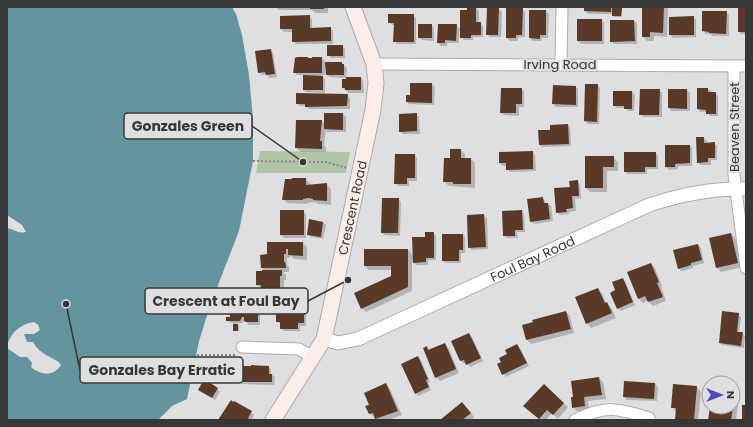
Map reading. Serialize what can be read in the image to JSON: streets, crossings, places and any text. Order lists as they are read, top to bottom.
{
  "streets": {
    "main road": ["Crescent Road"],
    "street": ["Irving Road", "Beaven Street", "Foul Bay Road"]
  },
  "crossings": [
    ["Irving Road", "Beaven Street"],
    ["Irving Road", "Crescent Road"],
    ["Beaven Street", "Foul Bay Road"],
    ["Crescent Road", "Foul Bay Road"]
  ],
  "places": ["Gonzales Green", "Crescent at Foul Bay", "Gonzales Bay Erratic"],
  "north": "right"
}
